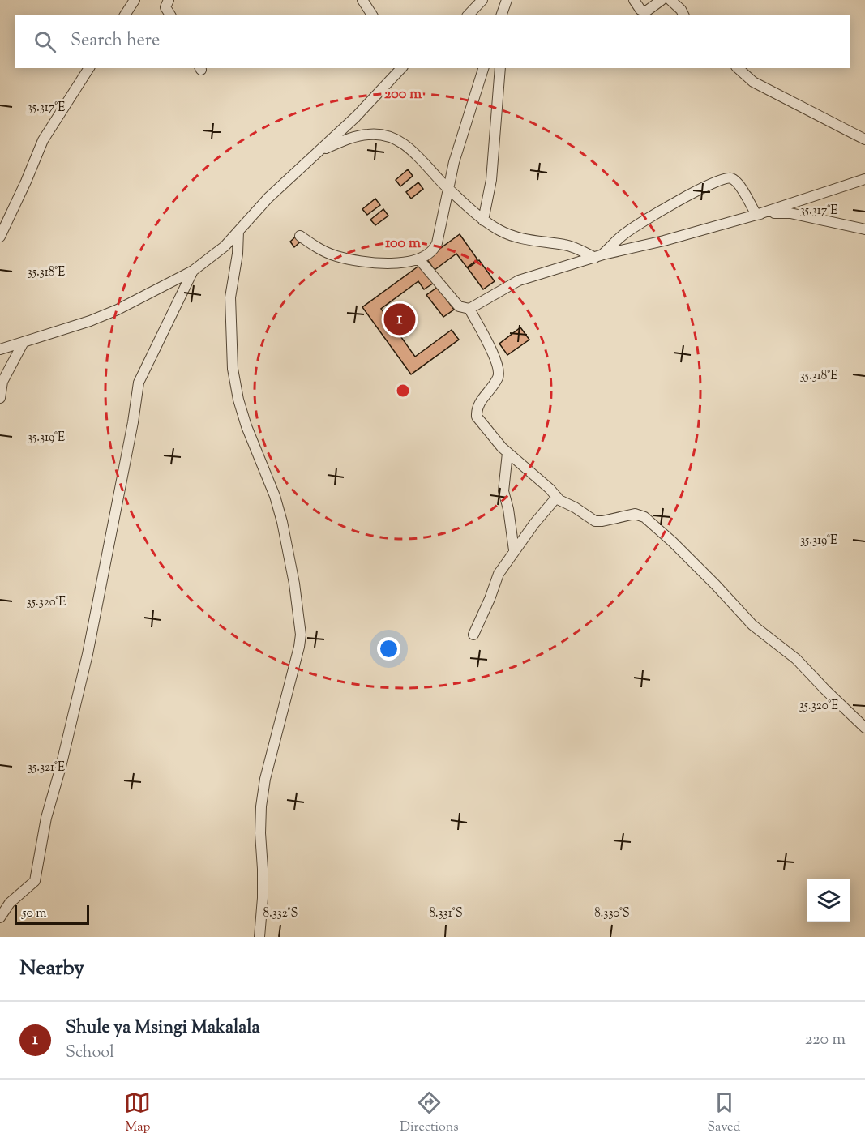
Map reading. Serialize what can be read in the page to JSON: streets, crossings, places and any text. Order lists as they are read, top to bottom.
{
  "scale_bar": "50 m",
  "page": {
    "search": "Search here",
    "pins": "1",
    "scale": "50 m",
    "heading": "Nearby",
    "list": [
      {
        "mark": "1",
        "name": "Shule ya Msingi Makalala",
        "note": "School",
        "value": "220 m"
      }
    ],
    "nav": ["Map", "Directions", "Saved"]
  },
  "coordinates": [
    "35.317°E",
    "35.318°E",
    "35.319°E",
    "35.320°E",
    "35.321°E",
    "8.332°S",
    "8.331°S",
    "8.330°S"
  ],
  "rings": ["200 m", "100 m"]
}
